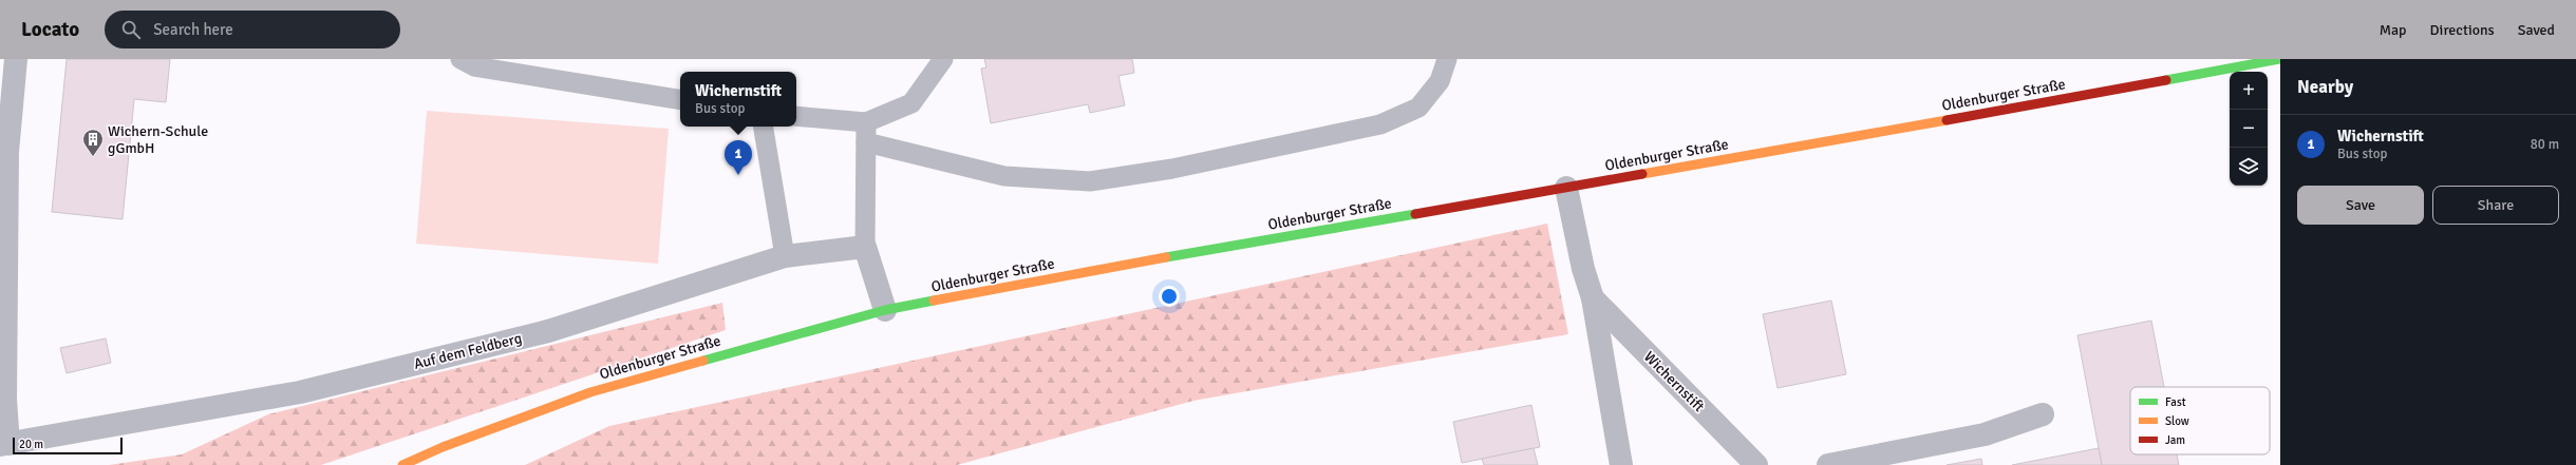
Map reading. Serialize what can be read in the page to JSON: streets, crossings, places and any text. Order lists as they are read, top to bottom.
{
  "streets": {
    "main road": ["Oldenburger Straße"],
    "street": ["Auf dem Feldberg", "Wichernstift"]
  },
  "crossings": [
    ["Oldenburger Straße", "Wichernstift"]
  ],
  "places": {
    "building": ["Wichern-Schule gGmbH"]
  },
  "legend": ["Fast", "Slow", "Jam"],
  "scale_bar": "20 m",
  "page": {
    "header": "Locato",
    "search": "Search here",
    "nav": ["Map", "Directions", "Saved"],
    "heading": "Nearby",
    "map_buttons": ["+", "−"],
    "popup": ["Wichernstift", "Bus stop"],
    "list": [
      {
        "mark": "1",
        "name": "Wichernstift",
        "note": "Bus stop",
        "value": "80 m"
      }
    ],
    "pins": "1",
    "buttons": ["Save", "Share"],
    "scale": "20 m"
  }
}
